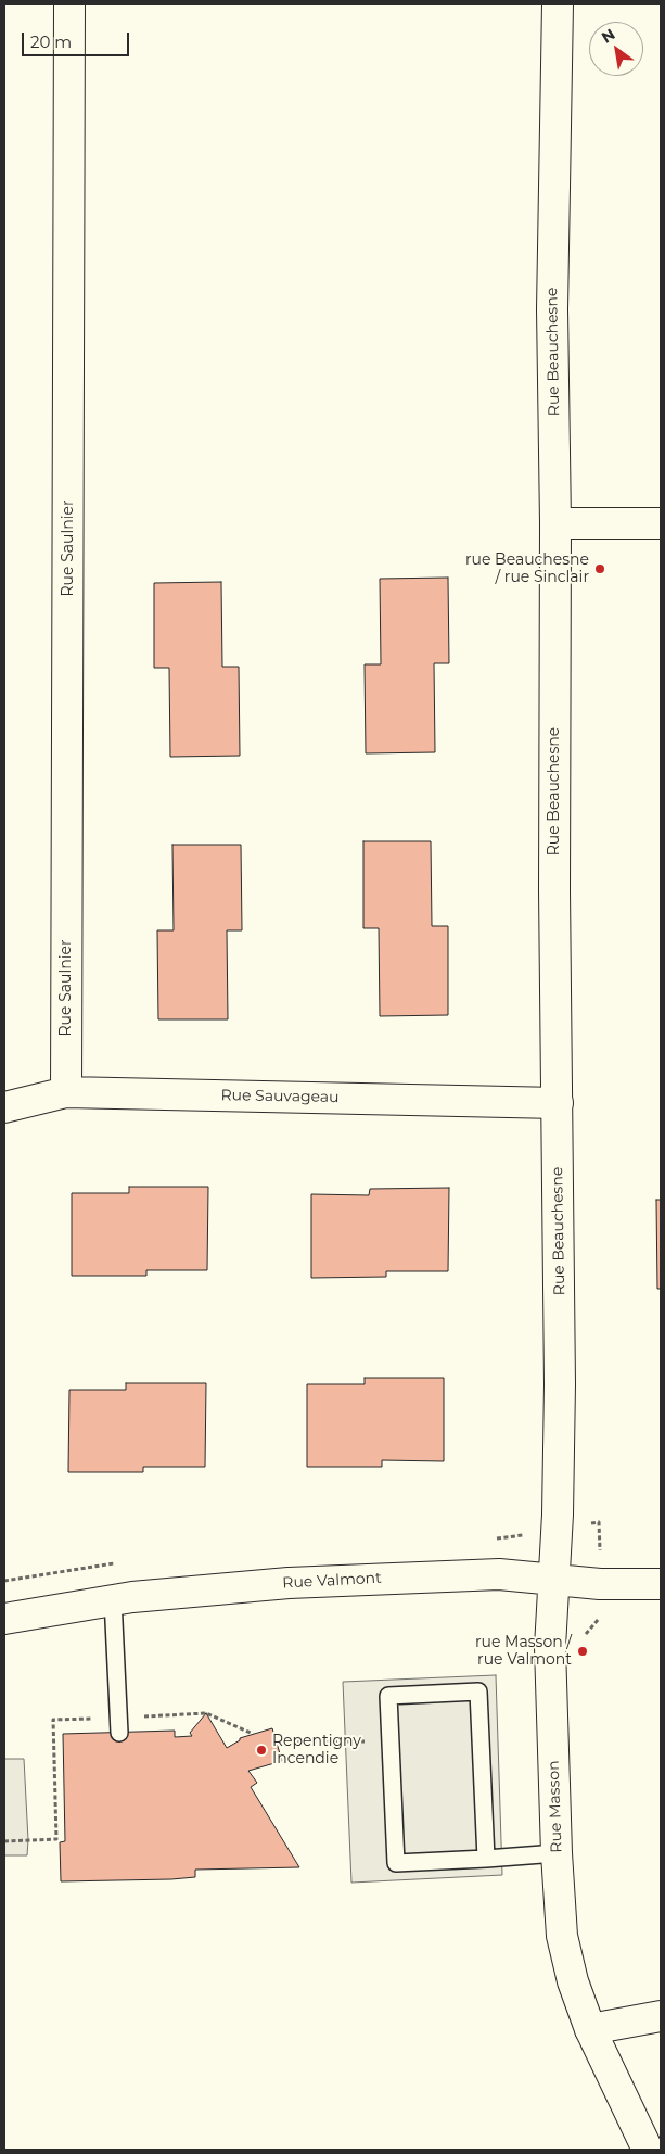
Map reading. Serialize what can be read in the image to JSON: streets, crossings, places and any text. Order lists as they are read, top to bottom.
{
  "streets": {
    "street": [
      "Rue Beauchesne",
      "Rue Saulnier",
      "Rue Sauvageau",
      "Rue Valmont",
      "Rue Masson"
    ]
  },
  "crossings": [
    ["Rue Beauchesne", "Rue Sauvageau"],
    ["Rue Beauchesne", "Rue Valmont"],
    ["Rue Beauchesne", "Rue Masson"],
    ["Rue Saulnier", "Rue Sauvageau"],
    ["Rue Valmont", "Rue Masson"]
  ],
  "places": ["rue Beauchesne / rue Sinclair", "rue Masson / rue Valmont", "Repentigny Incendie"],
  "scale_bar": "20 m",
  "north": "top left"
}
